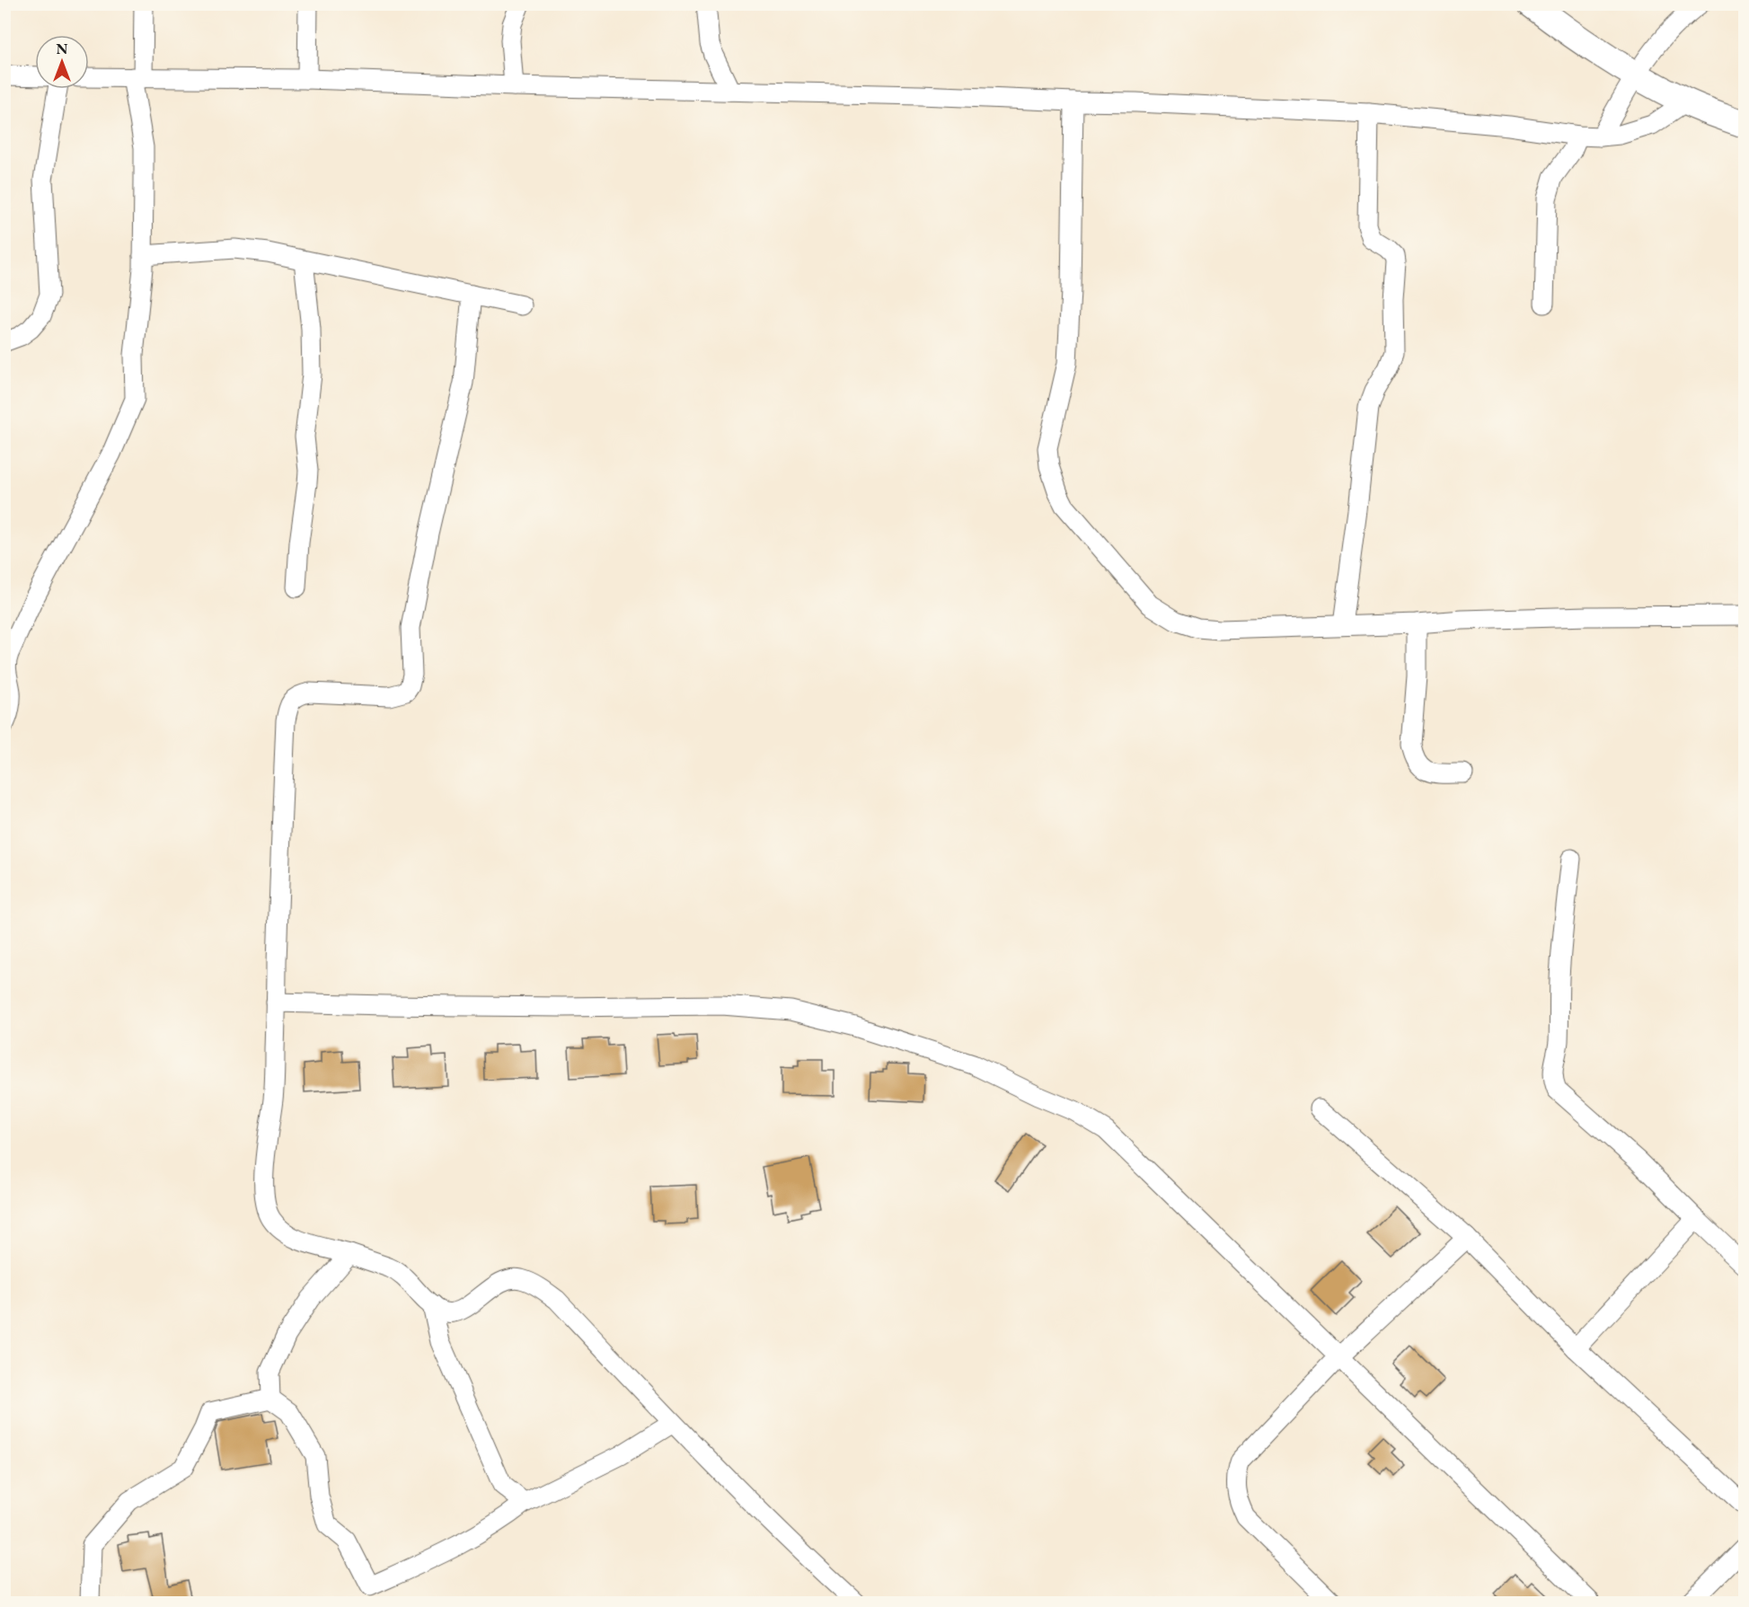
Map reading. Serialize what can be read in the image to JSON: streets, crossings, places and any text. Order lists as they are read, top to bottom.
{
  "north": "top"
}
